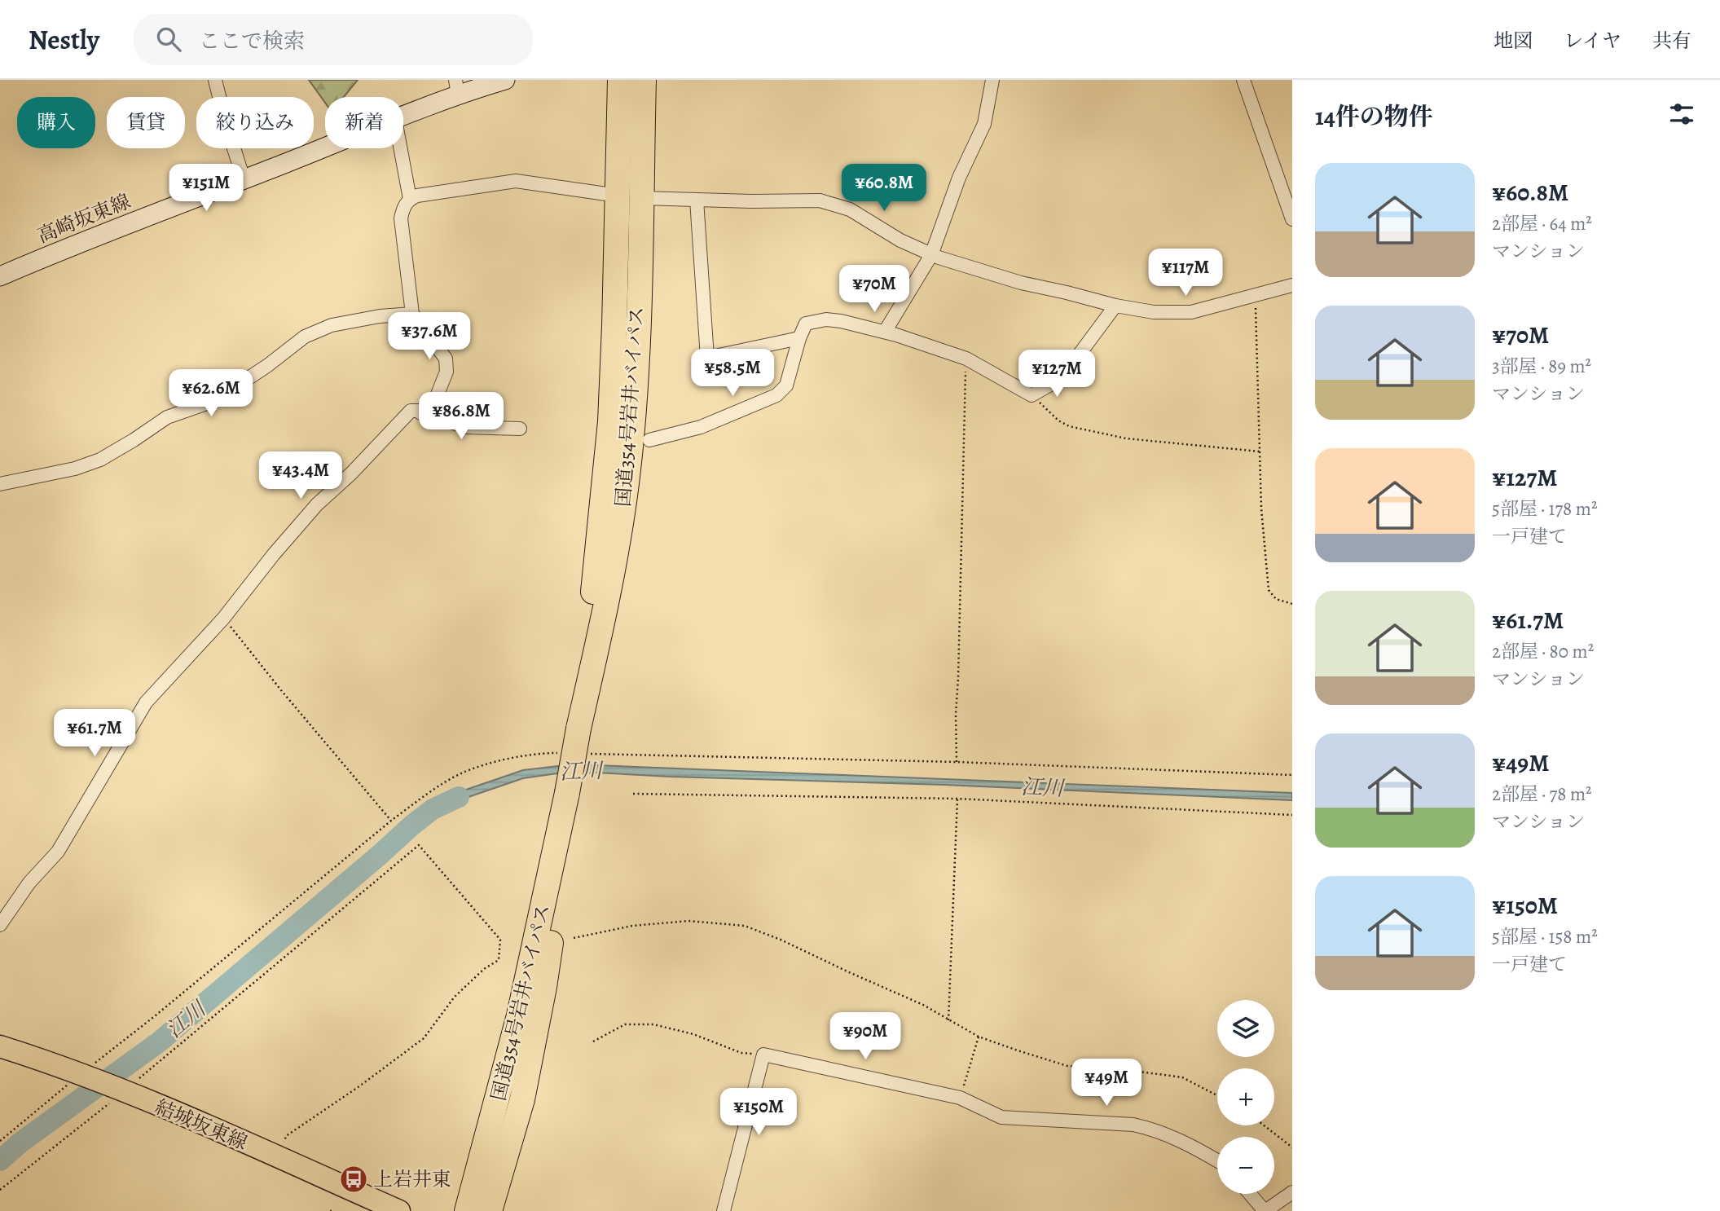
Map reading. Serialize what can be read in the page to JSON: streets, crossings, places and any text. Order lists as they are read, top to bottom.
{
  "streets": {
    "highway": ["国道354号岩井バイパス"],
    "main road": ["高崎坂東線", "結城坂東線"]
  },
  "water": ["江川"],
  "places": {
    "bus stop": ["上岩井東"]
  },
  "page": {
    "header": "Nestly",
    "search": "ここで検索",
    "nav": ["地図", "レイヤ", "共有"],
    "heading": "14件の物件",
    "chip": [
      "購入",
      "賃貸",
      "絞り込み",
      "新着"
    ],
    "list": [
      {
        "name": "¥60.8M",
        "note": "2部屋 · 64 m² · マンション"
      },
      {
        "name": "¥70M",
        "note": "3部屋 · 89 m² · マンション"
      },
      {
        "name": "¥127M",
        "note": "5部屋 · 178 m² · 一戸建て"
      },
      {
        "name": "¥61.7M",
        "note": "2部屋 · 80 m² · マンション"
      },
      {
        "name": "¥49M",
        "note": "2部屋 · 78 m² · マンション"
      },
      {
        "name": "¥150M",
        "note": "5部屋 · 158 m² · 一戸建て"
      }
    ],
    "price": [
      "¥151M",
      "¥60.8M",
      "¥117M",
      "¥70M",
      "¥37.6M",
      "¥58.5M",
      "¥127M",
      "¥62.6M",
      "¥86.8M",
      "¥43.4M",
      "¥61.7M",
      "¥90M",
      "¥49M",
      "¥150M"
    ],
    "map_buttons": ["+", "−"]
  }
}
